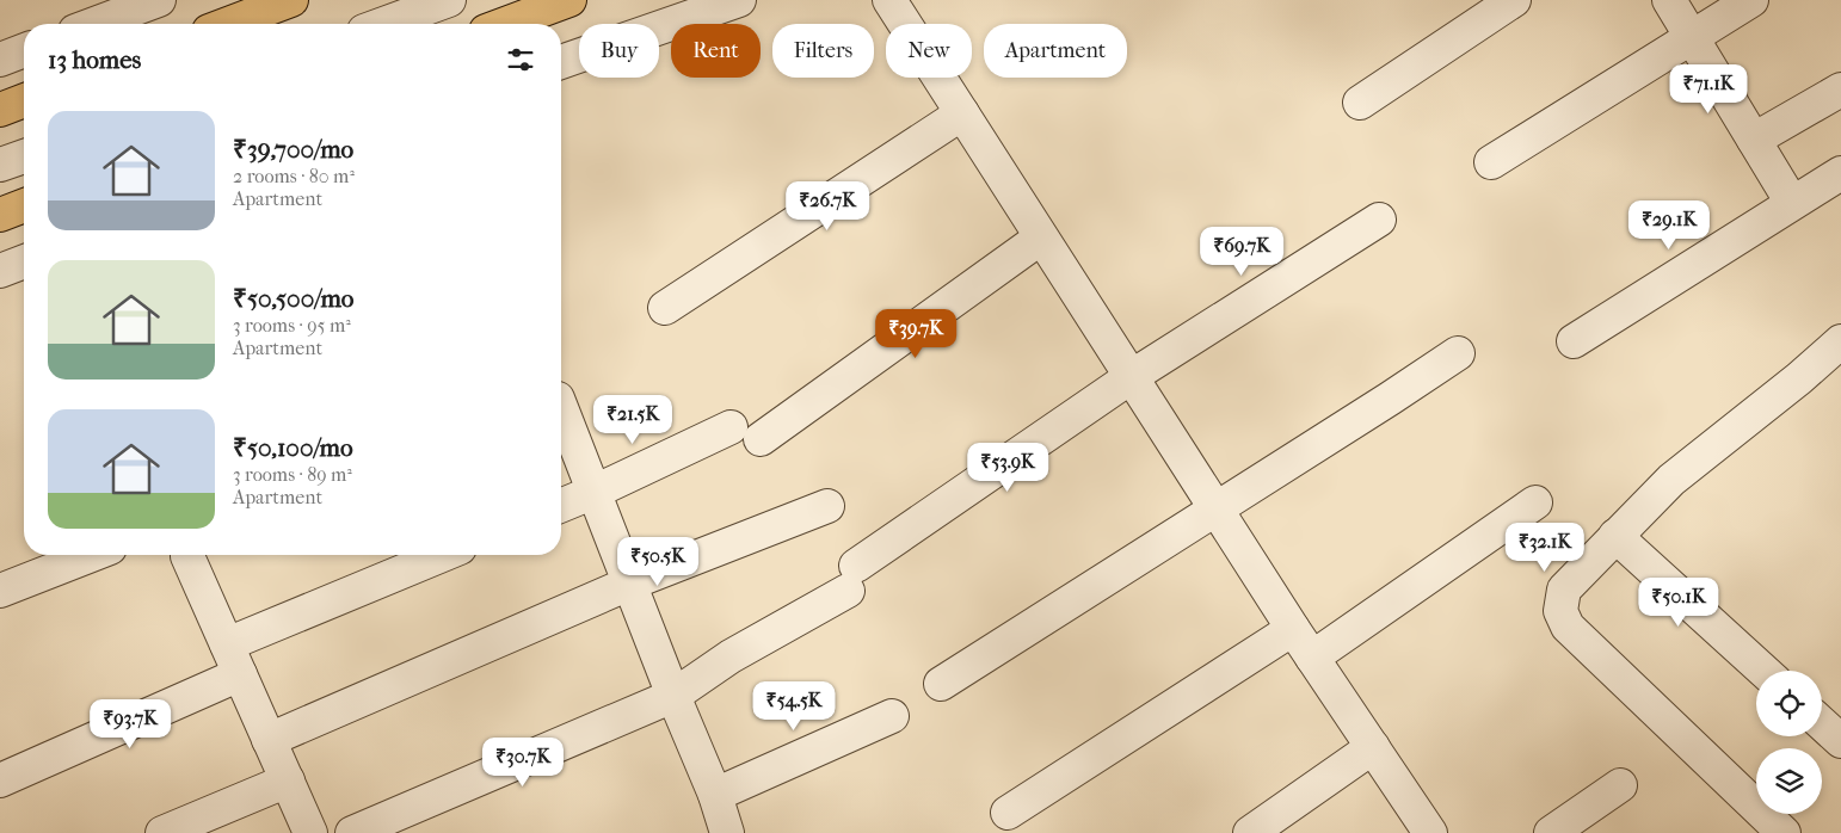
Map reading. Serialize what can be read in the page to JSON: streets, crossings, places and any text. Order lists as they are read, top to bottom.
{
  "page": {
    "chip": [
      "Buy",
      "Rent",
      "Filters",
      "New",
      "Apartment"
    ],
    "heading": "13 homes",
    "price": [
      "₹71.1K",
      "₹26.7K",
      "₹29.1K",
      "₹69.7K",
      "₹39.7K",
      "₹21.5K",
      "₹53.9K",
      "₹32.1K",
      "₹50.5K",
      "₹50.1K",
      "₹54.5K",
      "₹93.7K",
      "₹30.7K"
    ],
    "list": [
      {
        "name": "₹39,700/mo",
        "note": "2 rooms · 80 m² · Apartment"
      },
      {
        "name": "₹50,500/mo",
        "note": "3 rooms · 95 m² · Apartment"
      },
      {
        "name": "₹50,100/mo",
        "note": "3 rooms · 89 m² · Apartment"
      }
    ]
  }
}
